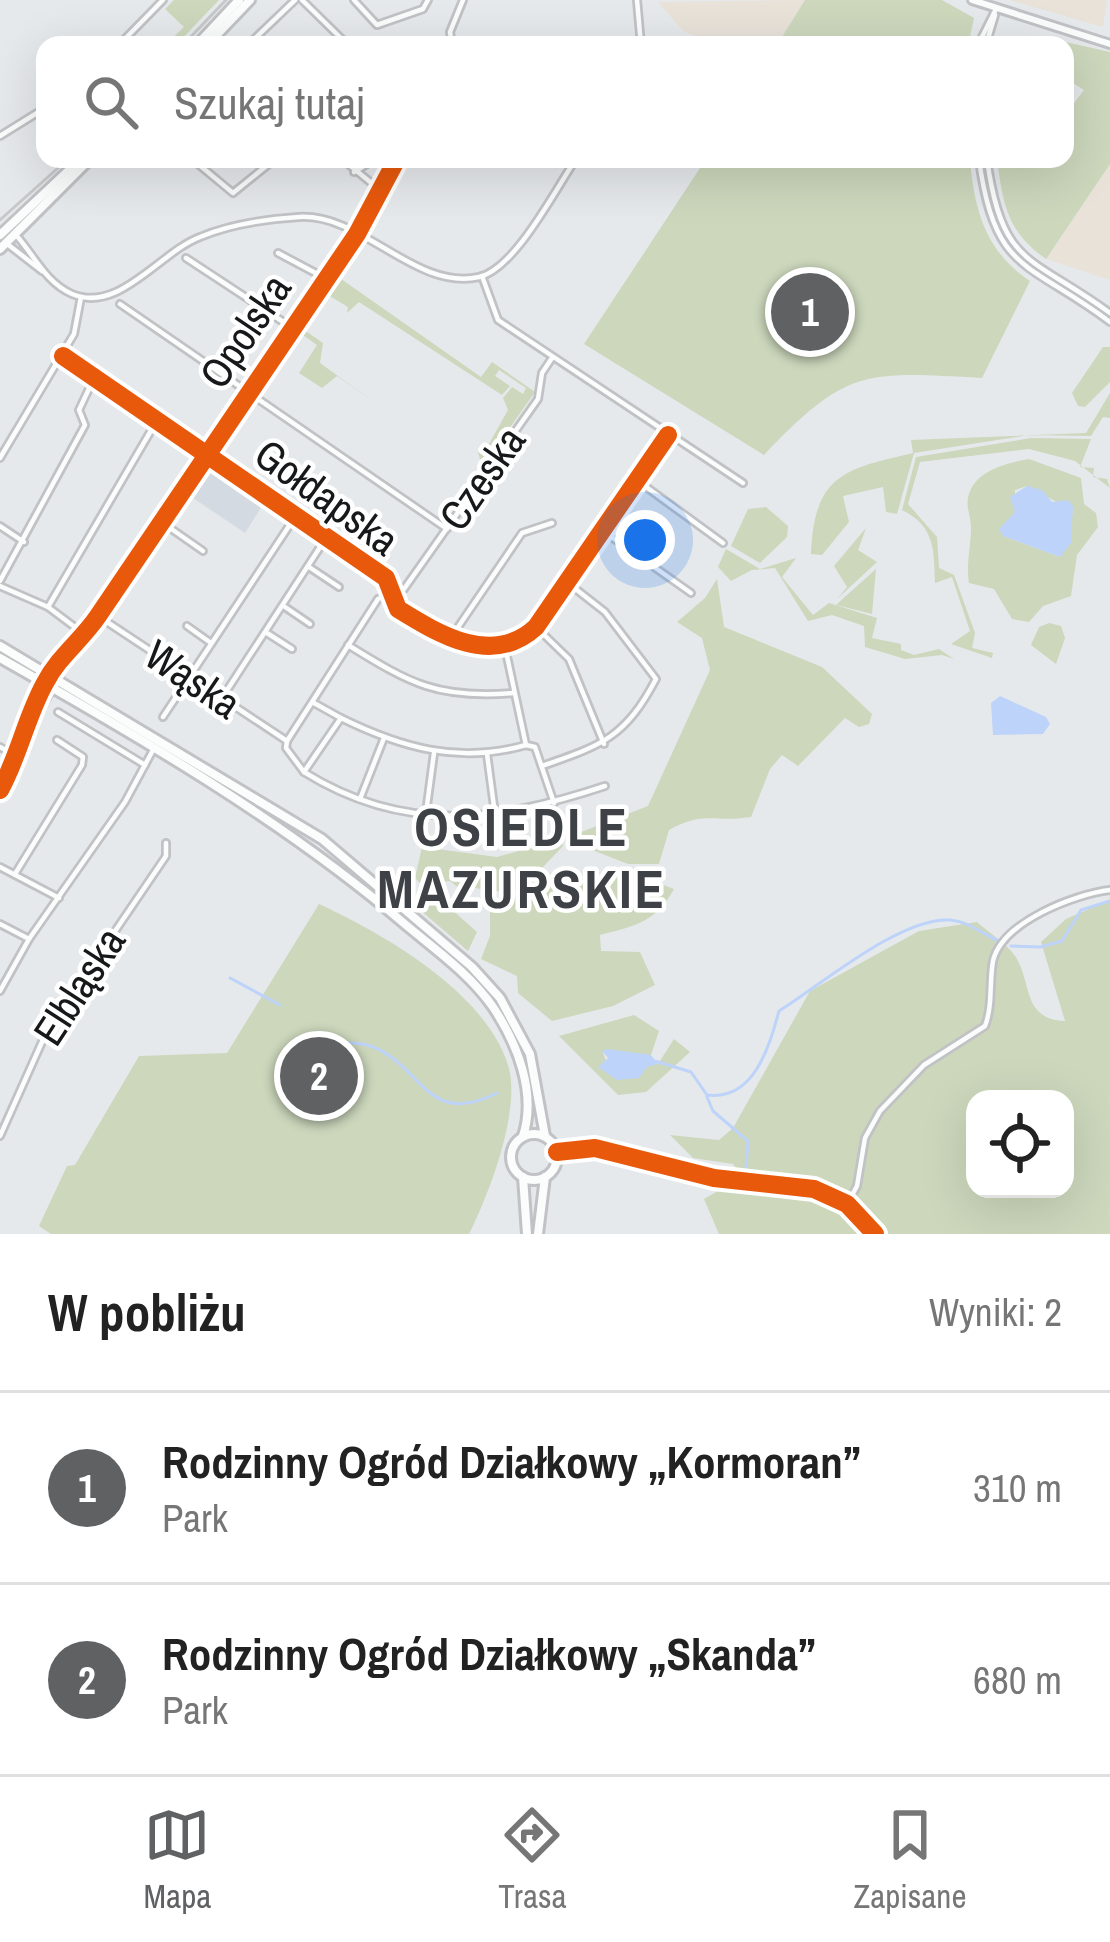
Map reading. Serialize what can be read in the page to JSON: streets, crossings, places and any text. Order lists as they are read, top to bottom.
{
  "streets": {
    "street": [
      "Opolska",
      "Czeska",
      "Gołdapska",
      "Wąska",
      "Elbląska"
    ]
  },
  "crossings": [
    ["Opolska", "Gołdapska"],
    ["Opolska", "Wąska"],
    ["Czeska", "Gołdapska"],
    ["Czeska", "Wąska"]
  ],
  "districts": ["OSIEDLE MAZURSKIE"],
  "page": {
    "search": "Szukaj tutaj",
    "pins": ["1", "2"],
    "heading": ["W pobliżu", "Wyniki: 2"],
    "list": [
      {
        "mark": "1",
        "name": "Rodzinny Ogród Działkowy „Kormoran”",
        "note": "Park",
        "value": "310 m"
      },
      {
        "mark": "2",
        "name": "Rodzinny Ogród Działkowy „Skanda”",
        "note": "Park",
        "value": "680 m"
      }
    ],
    "nav": ["Mapa", "Trasa", "Zapisane"]
  }
}
